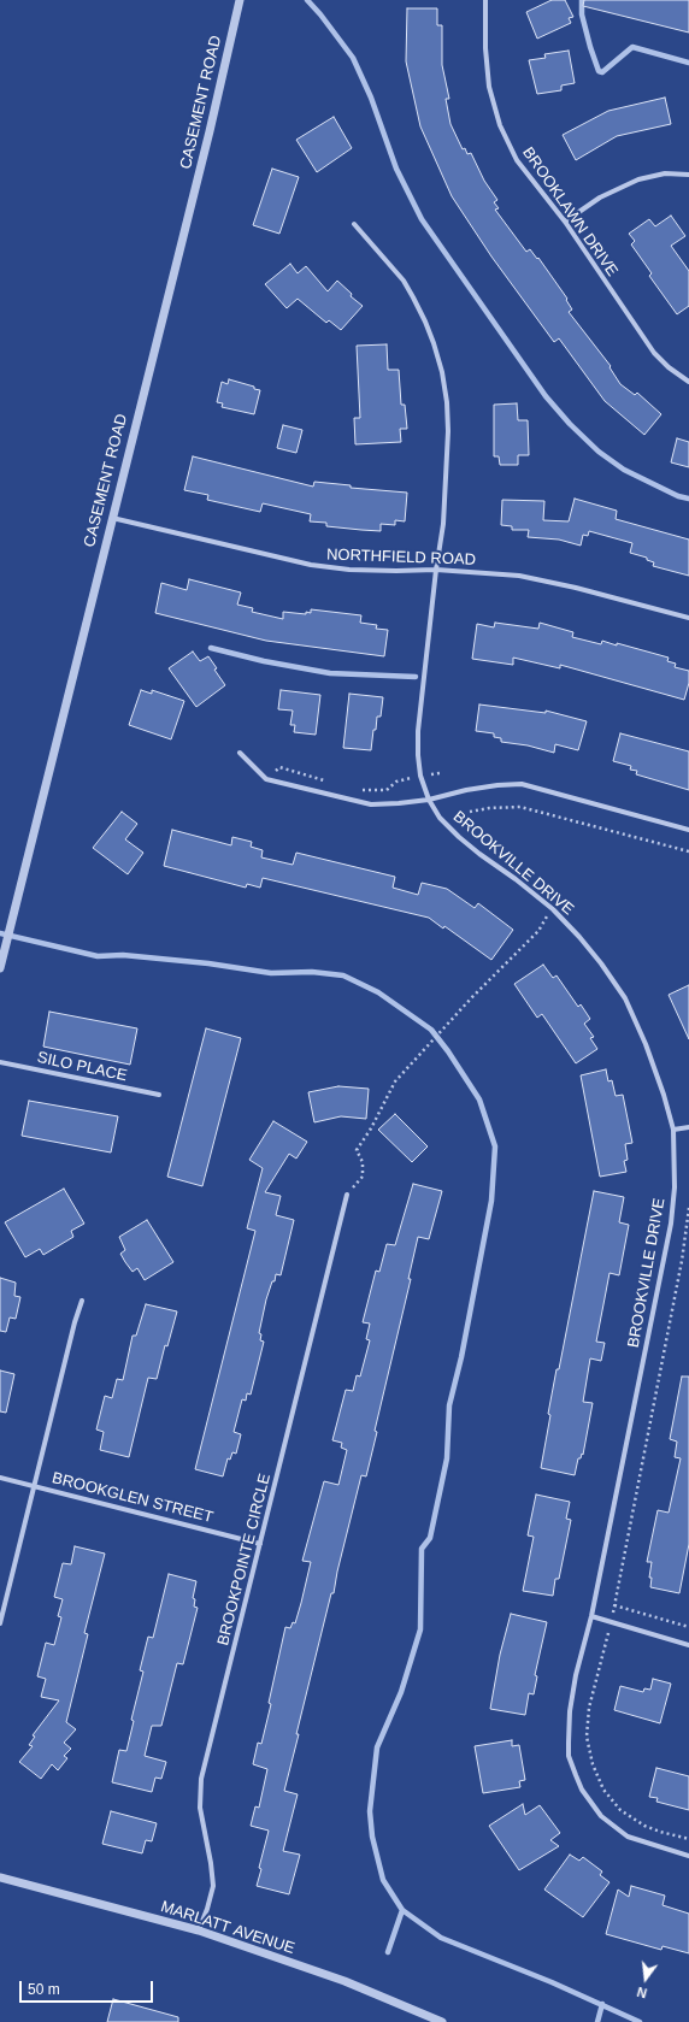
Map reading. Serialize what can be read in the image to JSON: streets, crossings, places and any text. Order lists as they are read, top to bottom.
{
  "streets": {
    "street": [
      "CASEMENT ROAD",
      "BROOKLAWN DRIVE",
      "NORTHFIELD ROAD",
      "BROOKVILLE DRIVE",
      "SILO PLACE",
      "BROOKGLEN STREET",
      "BROOKPOINTE CIRCLE",
      "MARLATT AVENUE"
    ]
  },
  "crossings": [
    ["CASEMENT ROAD", "NORTHFIELD ROAD"],
    ["NORTHFIELD ROAD", "BROOKVILLE DRIVE"],
    ["BROOKGLEN STREET", "BROOKPOINTE CIRCLE"],
    ["BROOKPOINTE CIRCLE", "MARLATT AVENUE"]
  ],
  "scale_bar": "50 m",
  "north": "bottom"
}
